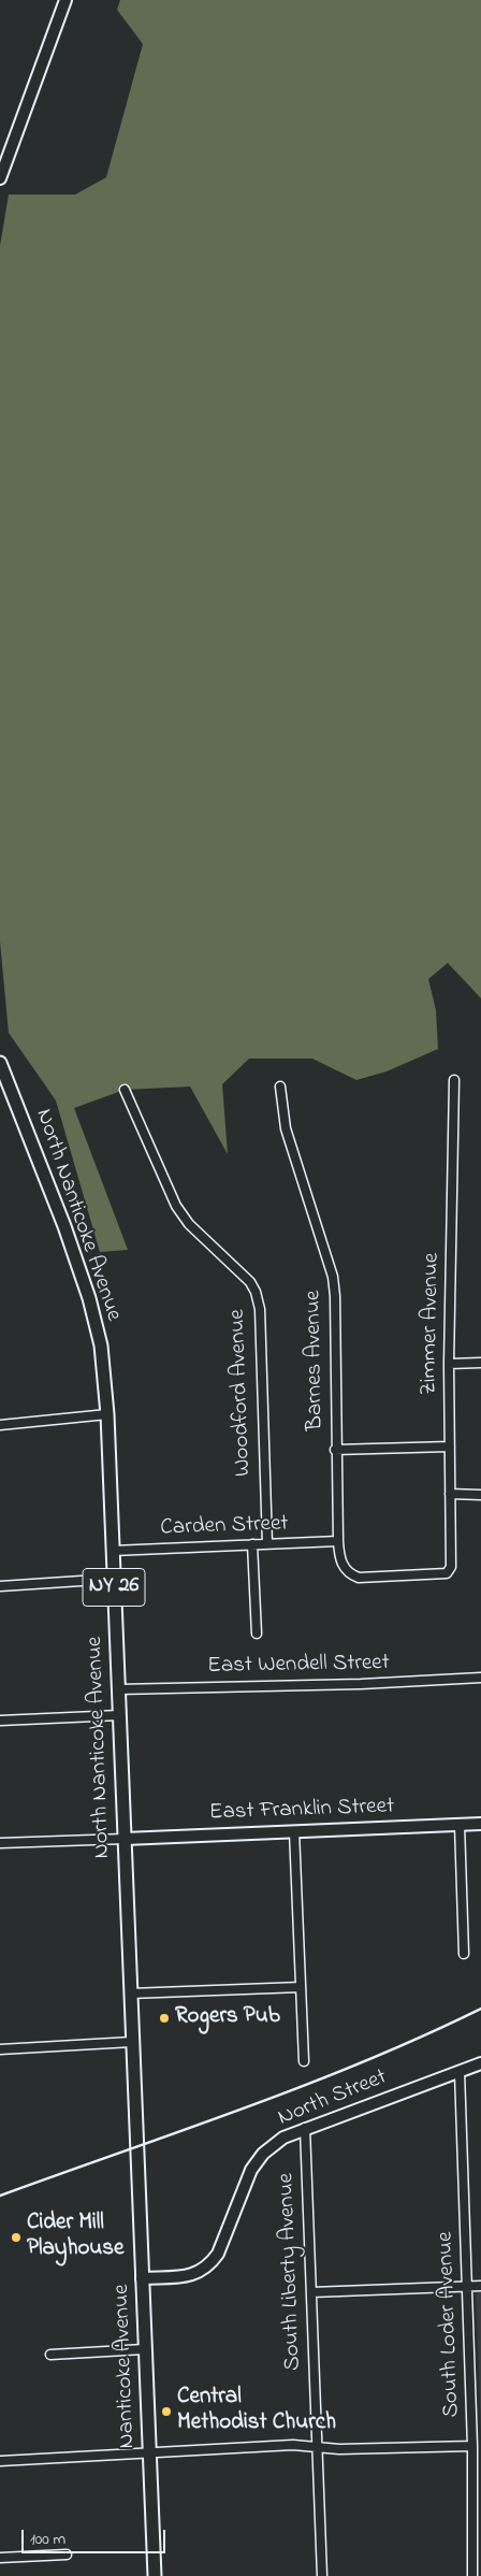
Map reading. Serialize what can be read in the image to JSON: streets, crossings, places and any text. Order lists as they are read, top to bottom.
{
  "streets": {
    "main road": ["North Nanticoke Avenue", "NY 26", "Nanticoke Avenue"],
    "street": [
      "Zimmer Avenue",
      "Barnes Avenue",
      "Woodford Avenue",
      "Carden Street",
      "East Wendell Street",
      "East Franklin Street",
      "North Street",
      "South Liberty Avenue",
      "South Loder Avenue"
    ]
  },
  "crossings": [
    ["North Nanticoke Avenue", "Carden Street"],
    ["North Nanticoke Avenue", "East Wendell Street"],
    ["North Nanticoke Avenue", "East Franklin Street"],
    ["North Nanticoke Avenue", "Nanticoke Avenue"],
    ["Zimmer Avenue", "Barnes Avenue"],
    ["Barnes Avenue", "Carden Street"],
    ["Woodford Avenue", "Carden Street"],
    ["North Street", "South Liberty Avenue"],
    ["North Street", "South Loder Avenue"],
    ["North Street", "Nanticoke Avenue"]
  ],
  "places": ["Rogers Pub", "Cider Mill Playhouse", "Central Methodist Church"],
  "scale_bar": "100 m"
}
